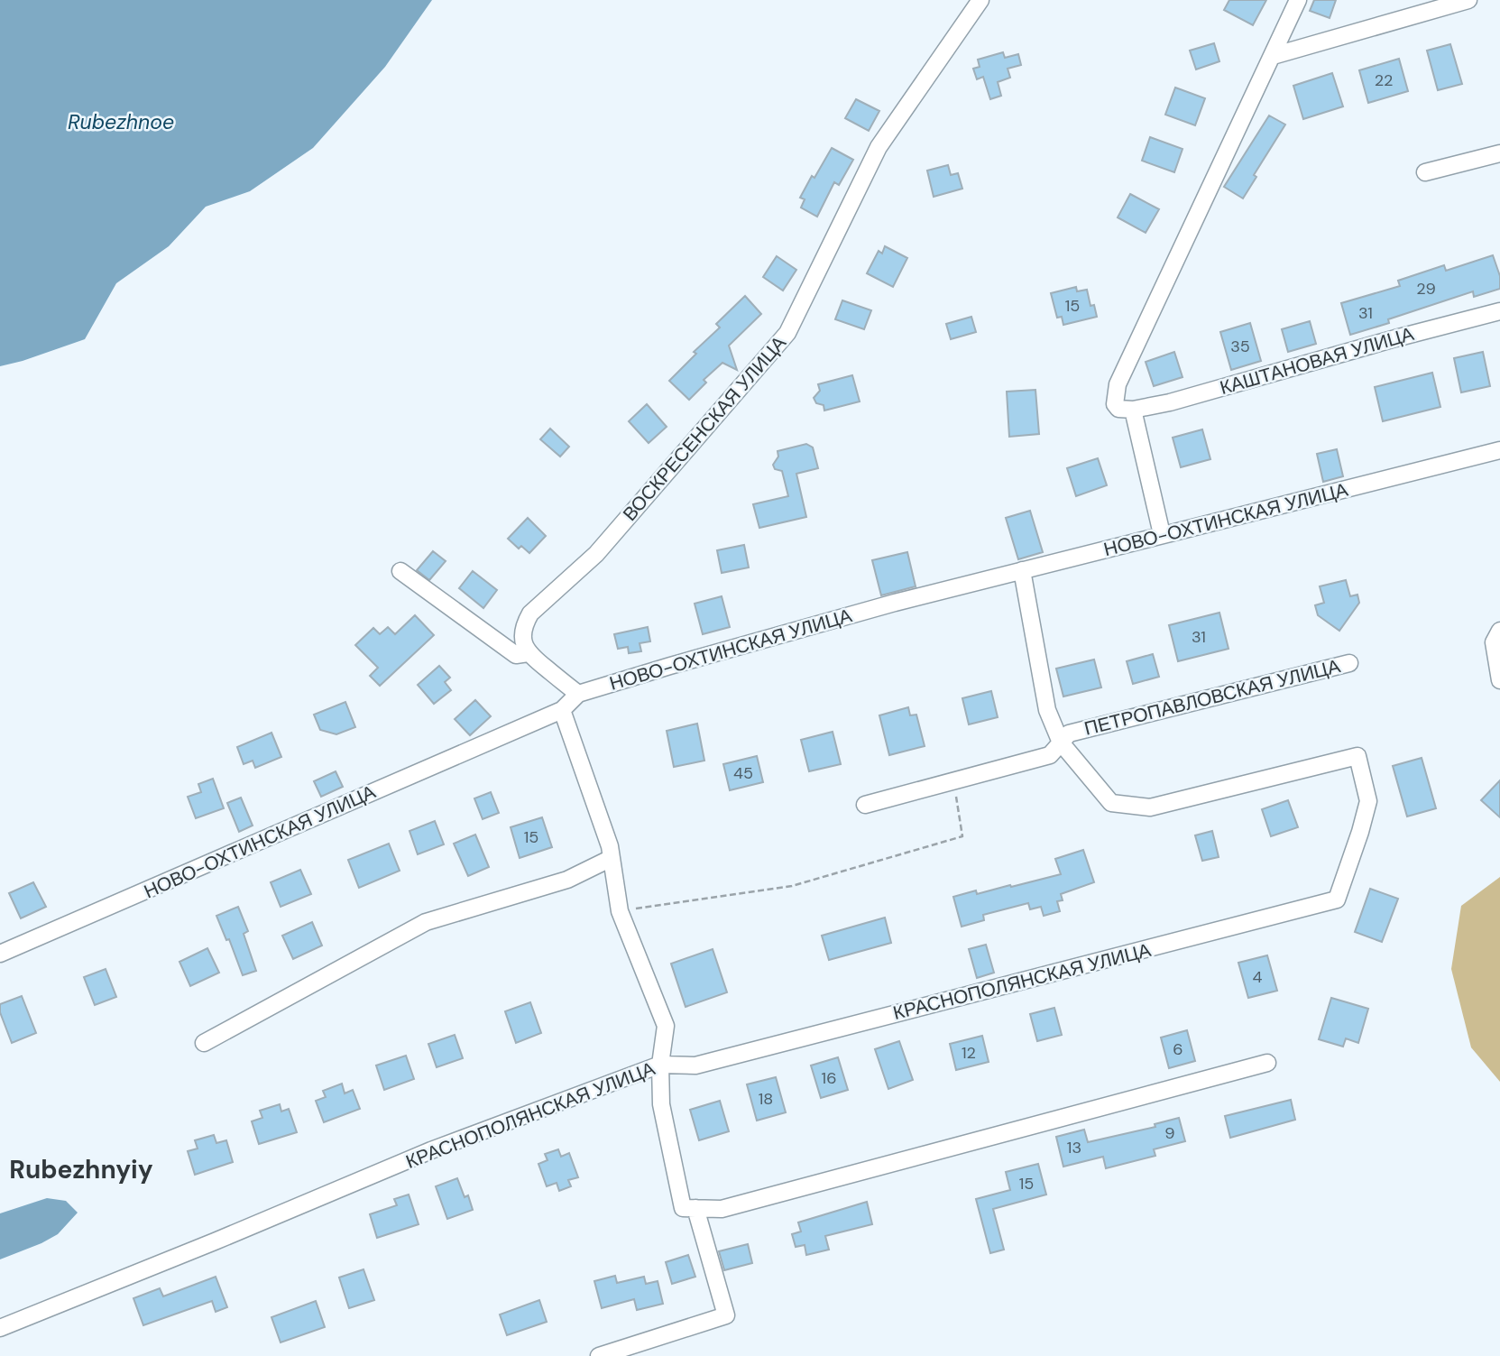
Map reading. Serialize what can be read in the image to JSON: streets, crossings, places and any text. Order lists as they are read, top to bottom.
{
  "streets": {
    "street": [
      "КАШТАНОВАЯ УЛИЦА",
      "ВОСКРЕСЕНСКАЯ УЛИЦА",
      "НОВО-ОХТИНСКАЯ УЛИЦА",
      "ПЕТРОПАВЛОВСКАЯ УЛИЦА",
      "КРАСНОПОЛЯНСКАЯ УЛИЦА"
    ]
  },
  "crossings": [
    ["ПЕТРОПАВЛОВСКАЯ УЛИЦА", "КРАСНОПОЛЯНСКАЯ УЛИЦА"]
  ],
  "districts": ["Rubezhnyiy"],
  "water": ["Rubezhnoe"],
  "house_numbers": [
    "22",
    "29",
    "15",
    "31",
    "35",
    "31",
    "45",
    "15",
    "4",
    "6",
    "12",
    "16",
    "18",
    "9",
    "13",
    "15"
  ]
}
